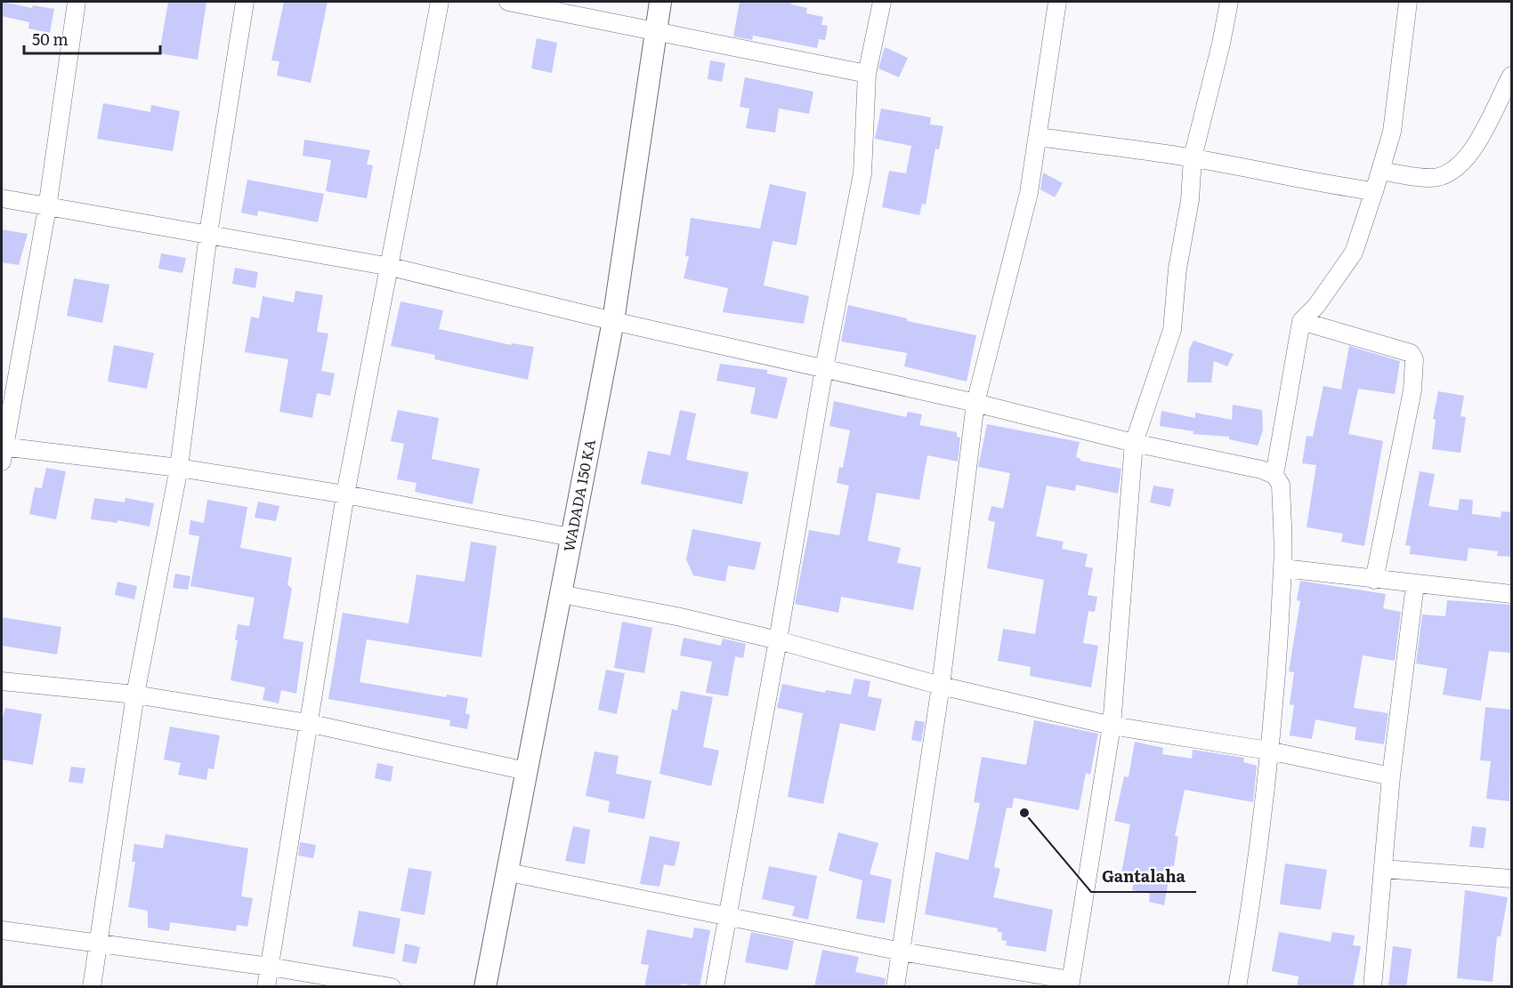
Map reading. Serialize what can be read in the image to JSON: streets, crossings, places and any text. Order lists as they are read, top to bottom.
{
  "streets": {
    "street": ["WADADA 150 KA"]
  },
  "places": ["Gantalaha"],
  "scale_bar": "50 m"
}
